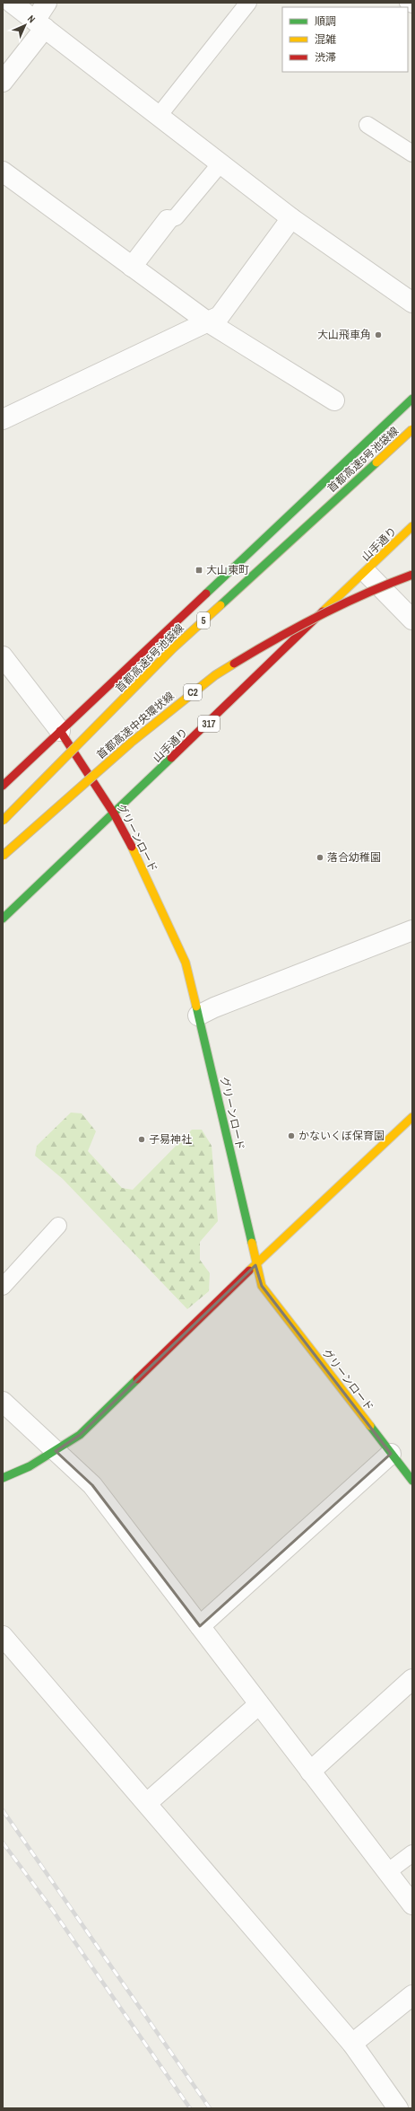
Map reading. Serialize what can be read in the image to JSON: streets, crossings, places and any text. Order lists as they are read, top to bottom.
{
  "streets": {
    "main road": [
      "首都高速5号池袋線",
      "山手通り",
      "5",
      "C2",
      "317",
      "首都高速中央環状線",
      "グリーンロード"
    ]
  },
  "crossings": [
    ["山手通り", "グリーンロード"]
  ],
  "places": {
    "other": [
      "大山飛車角",
      "落合幼稚園",
      "かないくぼ保育園",
      "子易神社"
    ],
    "transit": ["大山東町"]
  },
  "legend": ["順調", "混雑", "渋滞"],
  "north": "top right"
}
